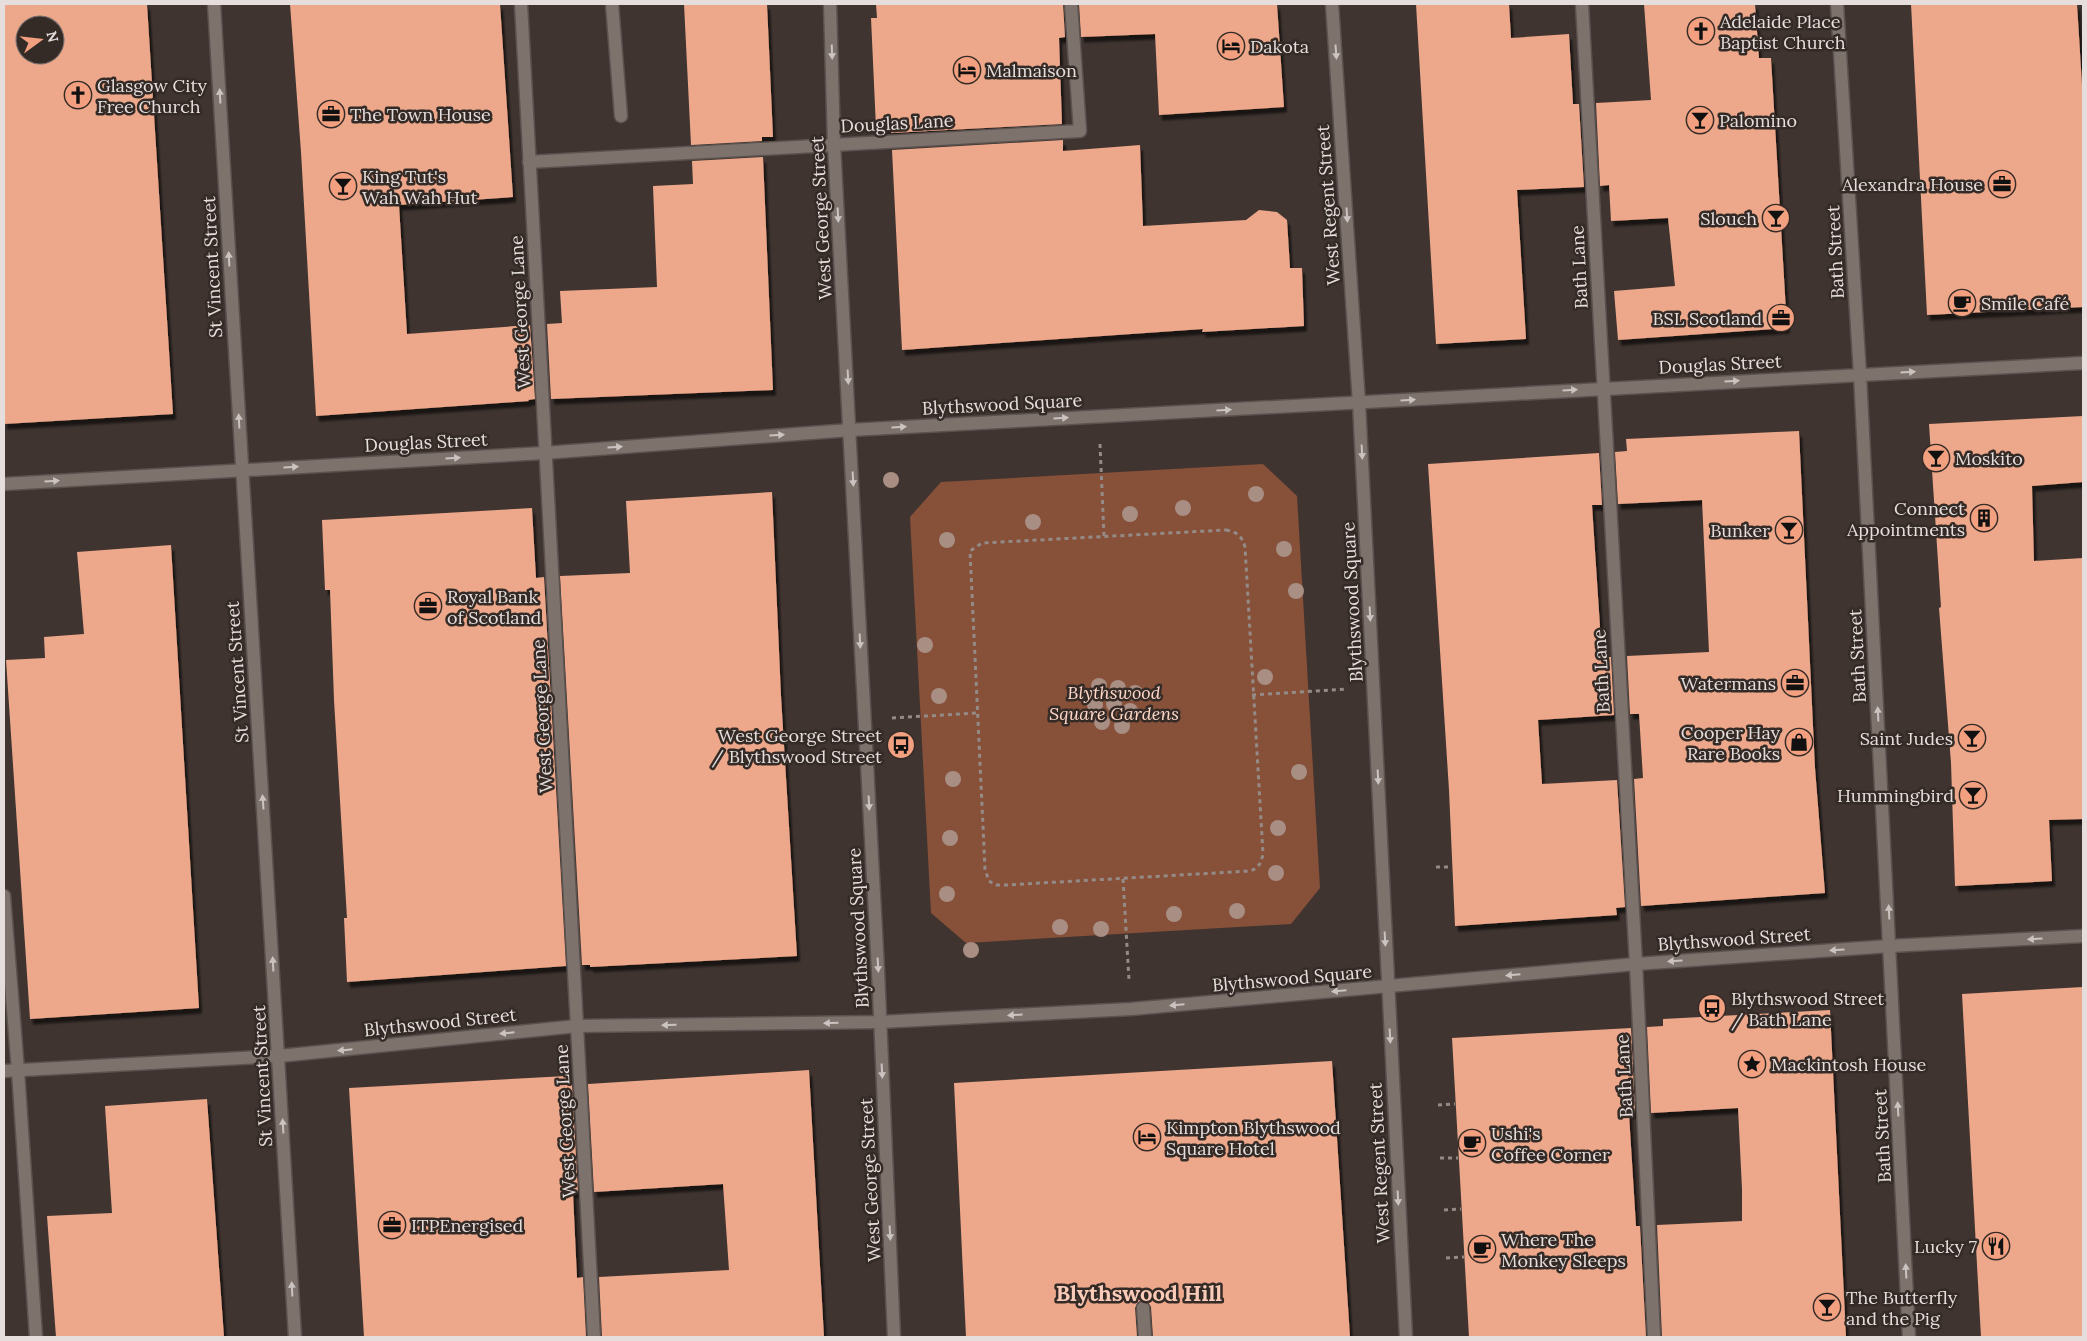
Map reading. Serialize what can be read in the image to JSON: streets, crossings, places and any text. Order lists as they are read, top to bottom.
{
  "streets": {
    "street": [
      "Douglas Lane",
      "West Regent Street",
      "West George Street",
      "Bath Street",
      "St Vincent Street",
      "Bath Lane",
      "West George Lane",
      "Douglas Street",
      "Blythswood Square",
      "Blythswood Street"
    ]
  },
  "crossings": [
    ["Douglas Lane", "West George Street"],
    ["Douglas Lane", "West George Lane"],
    ["West Regent Street", "Douglas Street"],
    ["West Regent Street", "Blythswood Square"],
    ["West Regent Street", "Blythswood Street"],
    ["West George Street", "Douglas Street"],
    ["West George Street", "Blythswood Square"],
    ["West George Street", "Blythswood Street"],
    ["Bath Street", "Douglas Street"],
    ["Bath Street", "Blythswood Street"],
    ["St Vincent Street", "Douglas Street"],
    ["St Vincent Street", "Blythswood Street"],
    ["Bath Lane", "Douglas Street"],
    ["Bath Lane", "Blythswood Street"],
    ["West George Lane", "Douglas Street"],
    ["West George Lane", "Blythswood Street"],
    ["Douglas Street", "Blythswood Square"],
    ["Blythswood Square", "Blythswood Street"]
  ],
  "one_way": [
    "West Regent Street",
    "West George Street",
    "Bath Street",
    "St Vincent Street",
    "Douglas Street",
    "Blythswood Street"
  ],
  "districts": ["Blythswood Hill"],
  "parks": ["Blythswood Square Gardens"],
  "places": {
    "church": ["Adelaide Place Baptist Church", "Glasgow City Free Church"],
    "hotel": ["Dakota", "Malmaison", "Kimpton Blythswood Square Hotel"],
    "office": [
      "The Town House",
      "Alexandra House",
      "BSL Scotland",
      "Royal Bank of Scotland",
      "Watermans",
      "ITPEnergised"
    ],
    "bar": [
      "Palomino",
      "King Tut's Wah Wah Hut",
      "Slouch",
      "Moskito",
      "Bunker",
      "Saint Judes",
      "Hummingbird",
      "The Butterfly and the Pig"
    ],
    "cafe": ["Smile Café", "Ushi's Coffee Corner", "Where The Monkey Sleeps"],
    "building": ["Connect Appointments"],
    "shop": ["Cooper Hay Rare Books"],
    "bus stop": ["West George Street / Blythswood Street", "Blythswood Street / Bath Lane"],
    "place": ["Mackintosh House"],
    "restaurant": ["Lucky 7"]
  },
  "north": "right"
}
